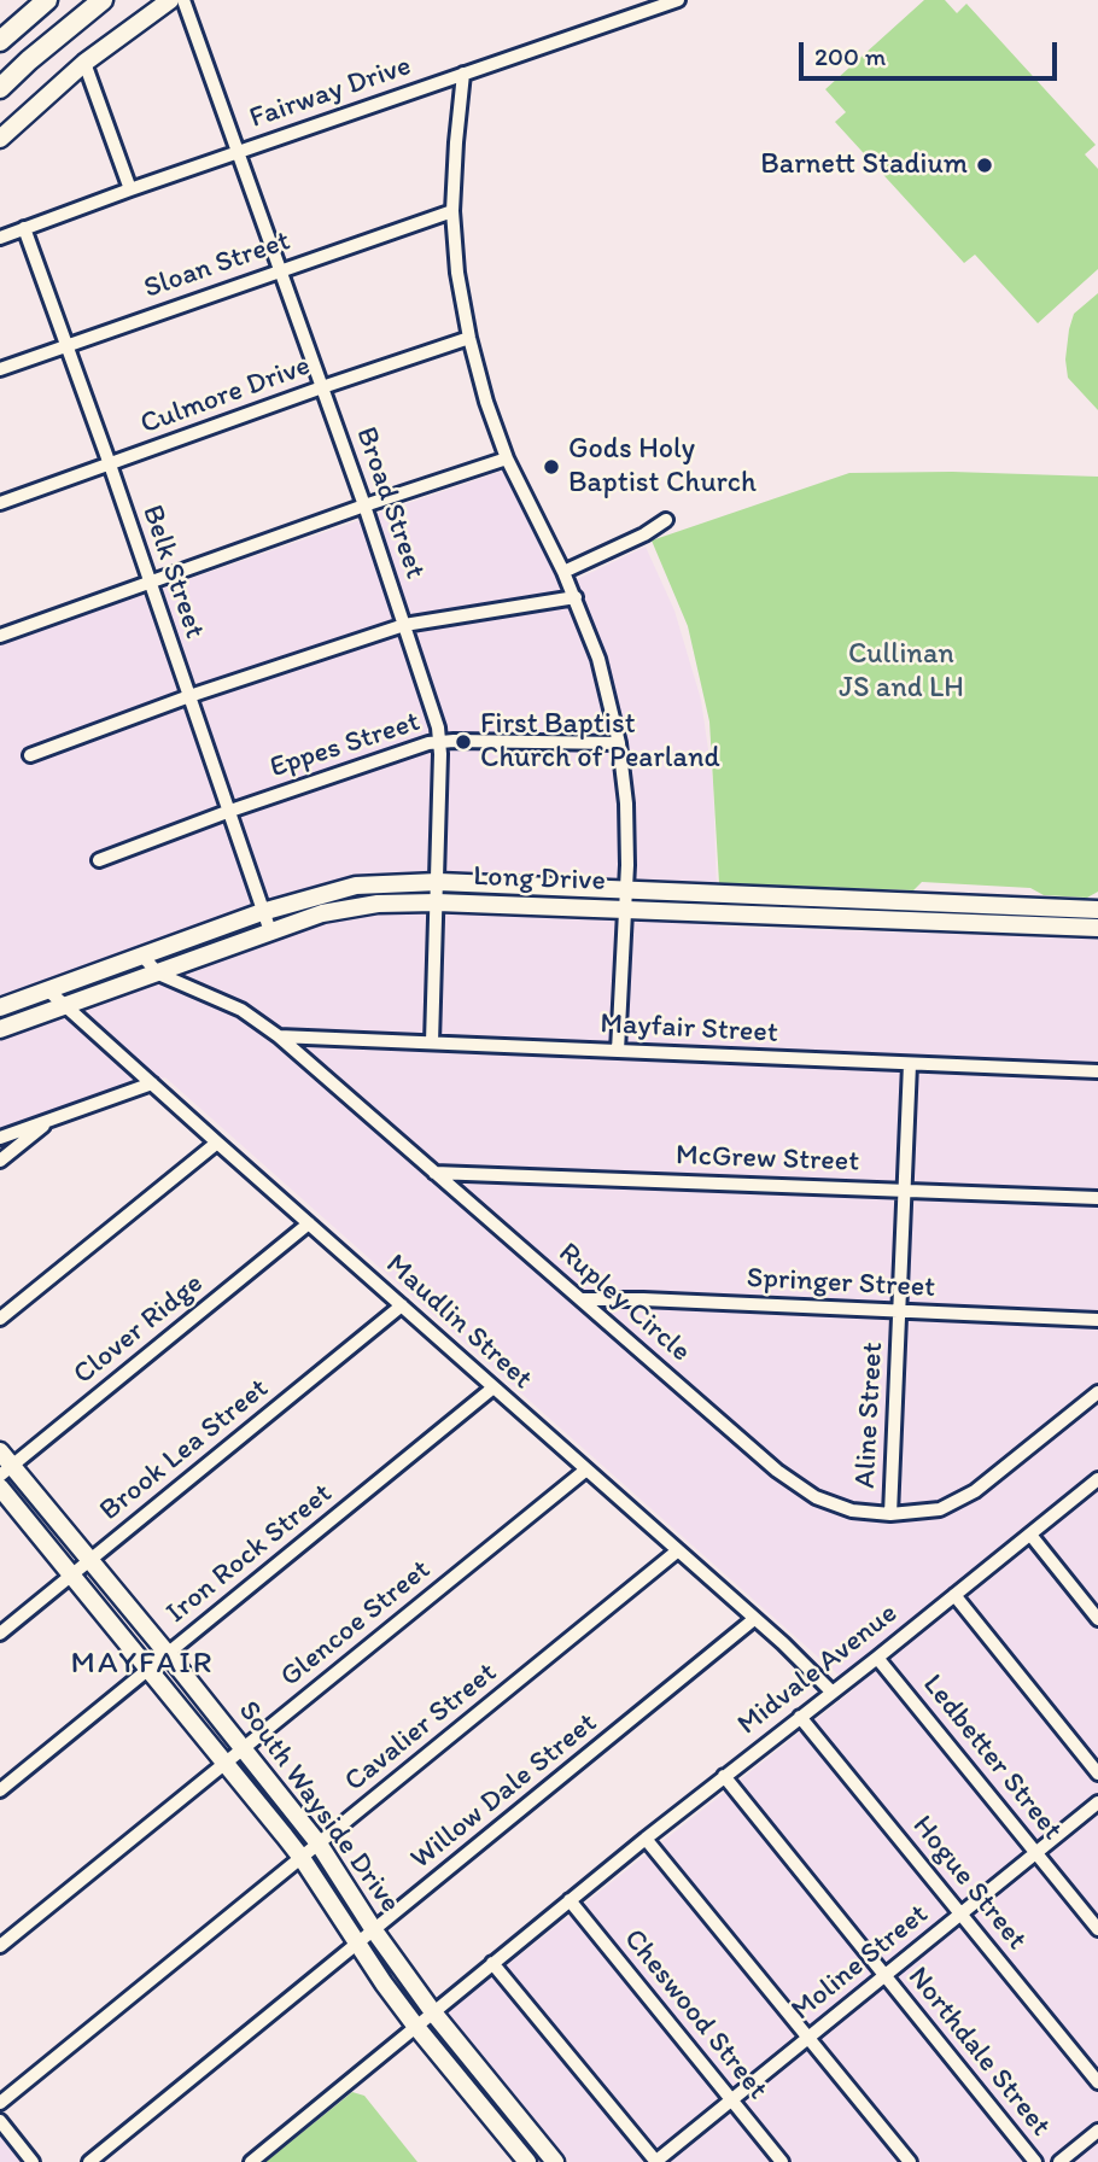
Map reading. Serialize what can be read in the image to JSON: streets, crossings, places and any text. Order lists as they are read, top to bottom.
{
  "streets": {
    "main road": ["Long Drive", "South Wayside Drive"],
    "street": [
      "Fairway Drive",
      "Sloan Street",
      "Culmore Drive",
      "Broad Street",
      "Belk Street",
      "Eppes Street",
      "Mayfair Street",
      "McGrew Street",
      "Springer Street",
      "Rupley Circle",
      "Maudlin Street",
      "Clover Ridge",
      "Aline Street",
      "Brook Lea Street",
      "Iron Rock Street",
      "Glencoe Street",
      "Midvale Avenue",
      "Cavalier Street",
      "Ledbetter Street",
      "Willow Dale Street",
      "Hogue Street",
      "Moline Street",
      "Cheswood Street",
      "Northdale Street"
    ]
  },
  "crossings": [
    ["Fairway Drive", "Broad Street"],
    ["Fairway Drive", "Belk Street"],
    ["Sloan Street", "Broad Street"],
    ["Sloan Street", "Belk Street"],
    ["Culmore Drive", "Broad Street"],
    ["Culmore Drive", "Belk Street"],
    ["Broad Street", "Eppes Street"],
    ["Broad Street", "Long Drive"],
    ["Broad Street", "Mayfair Street"],
    ["Belk Street", "Eppes Street"],
    ["Belk Street", "Long Drive"],
    ["Long Drive", "Rupley Circle"],
    ["Long Drive", "Maudlin Street"],
    ["Mayfair Street", "Rupley Circle"],
    ["Mayfair Street", "Aline Street"],
    ["McGrew Street", "Rupley Circle"],
    ["McGrew Street", "Aline Street"],
    ["Springer Street", "Rupley Circle"],
    ["Springer Street", "Aline Street"],
    ["Rupley Circle", "Aline Street"],
    ["Maudlin Street", "Clover Ridge"],
    ["Maudlin Street", "Brook Lea Street"],
    ["Maudlin Street", "Iron Rock Street"],
    ["Maudlin Street", "Glencoe Street"],
    ["Maudlin Street", "Midvale Avenue"],
    ["Maudlin Street", "Cavalier Street"],
    ["Maudlin Street", "Willow Dale Street"],
    ["Clover Ridge", "South Wayside Drive"],
    ["Brook Lea Street", "South Wayside Drive"],
    ["Iron Rock Street", "South Wayside Drive"],
    ["Glencoe Street", "South Wayside Drive"],
    ["Midvale Avenue", "Ledbetter Street"],
    ["Midvale Avenue", "South Wayside Drive"],
    ["Midvale Avenue", "Hogue Street"],
    ["Midvale Avenue", "Cheswood Street"],
    ["Midvale Avenue", "Northdale Street"],
    ["Cavalier Street", "South Wayside Drive"],
    ["Ledbetter Street", "Moline Street"],
    ["Willow Dale Street", "South Wayside Drive"],
    ["Hogue Street", "Moline Street"],
    ["Moline Street", "Cheswood Street"],
    ["Moline Street", "Northdale Street"]
  ],
  "districts": ["MAYFAIR"],
  "parks": ["Cullinan JS and LH"],
  "places": ["Barnett Stadium", "Gods Holy Baptist Church", "First Baptist Church of Pearland"],
  "scale_bar": "200 m"
}
